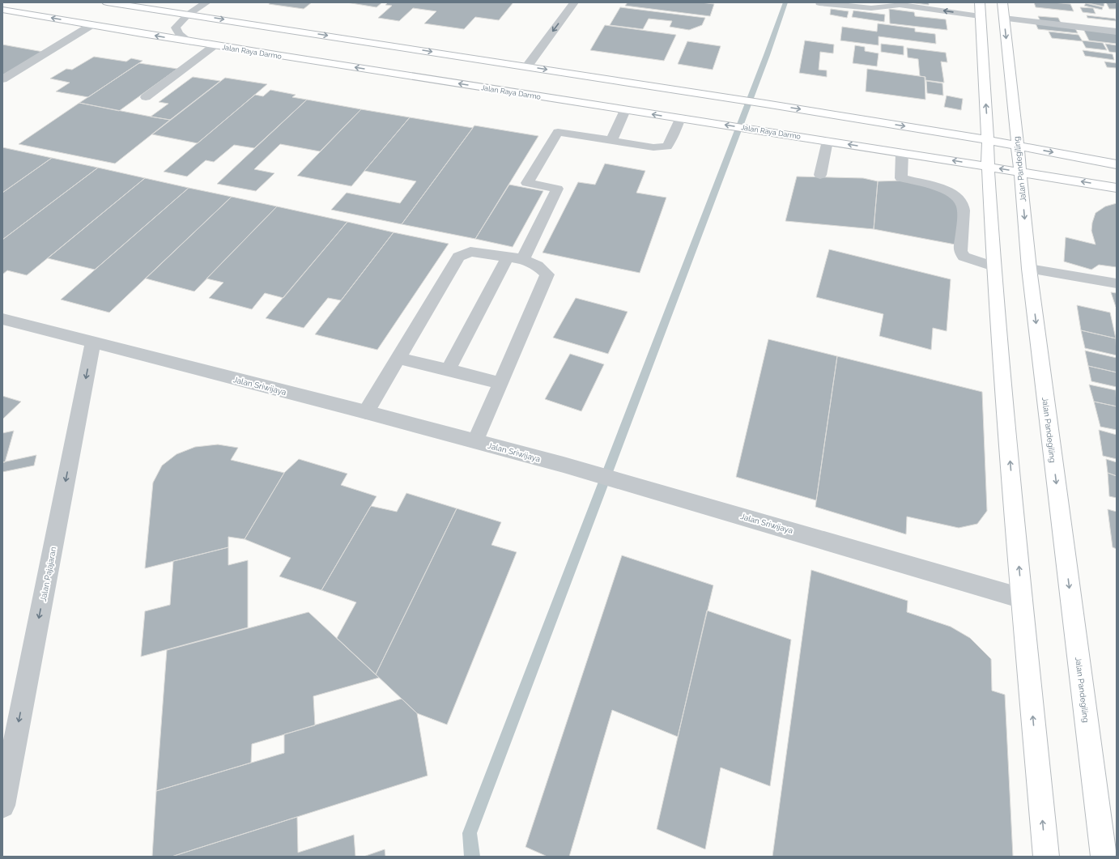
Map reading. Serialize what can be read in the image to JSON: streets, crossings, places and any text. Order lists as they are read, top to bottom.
{
  "streets": {
    "main road": ["Jalan Raya Darmo", "Jalan Pandegiling"],
    "street": ["Jalan Sriwijaya", "Jalan Pajajaran"]
  },
  "crossings": [
    ["Jalan Raya Darmo", "Jalan Pandegiling"],
    ["Jalan Sriwijaya", "Jalan Pajajaran"]
  ],
  "one_way": ["Jalan Pajajaran"]
}
